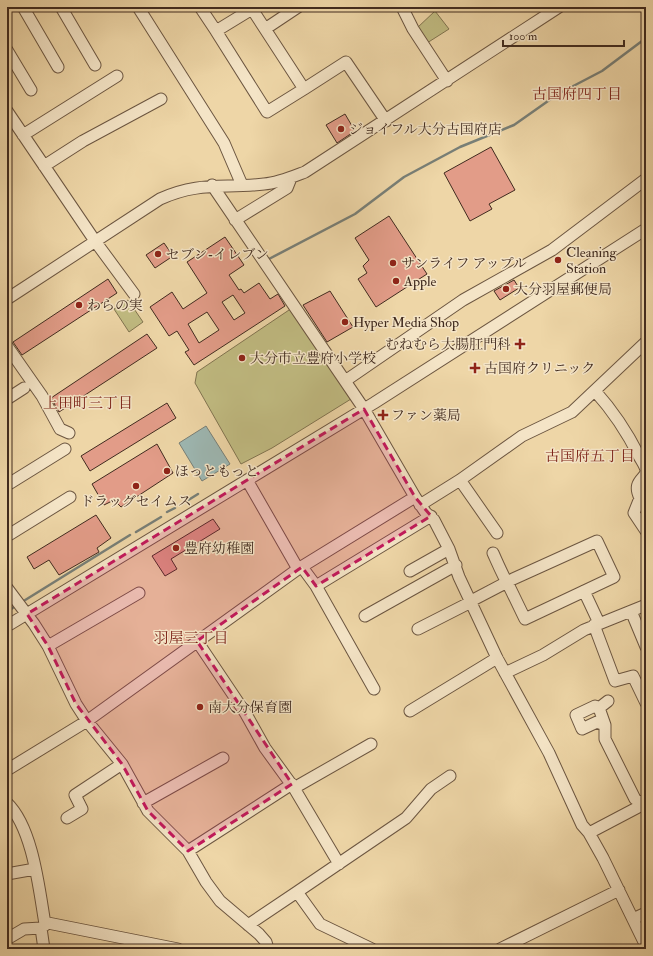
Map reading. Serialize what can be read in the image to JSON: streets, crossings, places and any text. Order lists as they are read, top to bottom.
{
  "districts": [
    "古国府四丁目",
    "上田町三丁目",
    "古国府五丁目",
    "羽屋三丁目"
  ],
  "places": {
    "other": [
      "ジョイフル大分古国府店",
      "セブン-イレブン",
      "Cleaning Station",
      "サンライフ アップル",
      "Apple",
      "大分羽屋郵便局",
      "わらの実",
      "Hyper Media Shop",
      "大分市立豊府小学校",
      "ほっともっと",
      "ドラッグセイムス",
      "豊府幼稚園",
      "南大分保育園"
    ],
    "health": ["むねむら大腸肛門科", "古国府クリニック", "ファン薬局"]
  },
  "scale_bar": "100 m"
}
